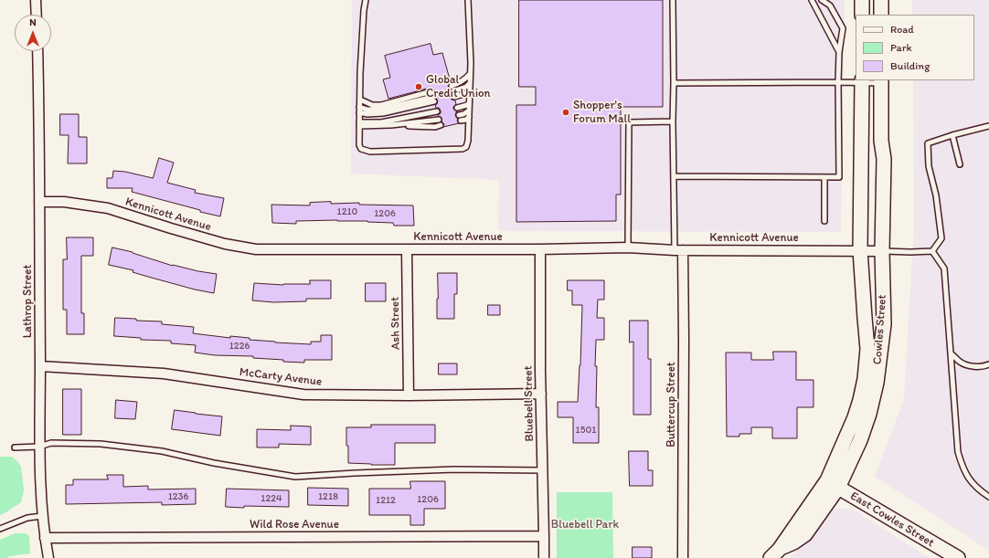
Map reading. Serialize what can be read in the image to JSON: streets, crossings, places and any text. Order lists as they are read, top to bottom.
{
  "streets": {
    "main road": ["Cowles Street", "East Cowles Street"],
    "street": [
      "Kennicott Avenue",
      "Lathrop Street",
      "Ash Street",
      "McCarty Avenue",
      "Bluebell Street",
      "Buttercup Street",
      "Wild Rose Avenue"
    ]
  },
  "crossings": [
    ["Kennicott Avenue", "Lathrop Street"],
    ["Kennicott Avenue", "Ash Street"],
    ["Kennicott Avenue", "Cowles Street"],
    ["Kennicott Avenue", "Bluebell Street"],
    ["Kennicott Avenue", "Buttercup Street"],
    ["Lathrop Street", "McCarty Avenue"],
    ["Lathrop Street", "Wild Rose Avenue"],
    ["Ash Street", "McCarty Avenue"],
    ["Cowles Street", "East Cowles Street"],
    ["McCarty Avenue", "Bluebell Street"],
    ["Bluebell Street", "Wild Rose Avenue"]
  ],
  "parks": ["Bluebell Park"],
  "places": ["Global Credit Union", "Shopper's Forum Mall"],
  "house_numbers": [
    "1210",
    "1206",
    "1226",
    "1501",
    "1236",
    "1218",
    "1224",
    "1206",
    "1212"
  ],
  "legend": ["Road", "Park", "Building"],
  "north": "top"
}
